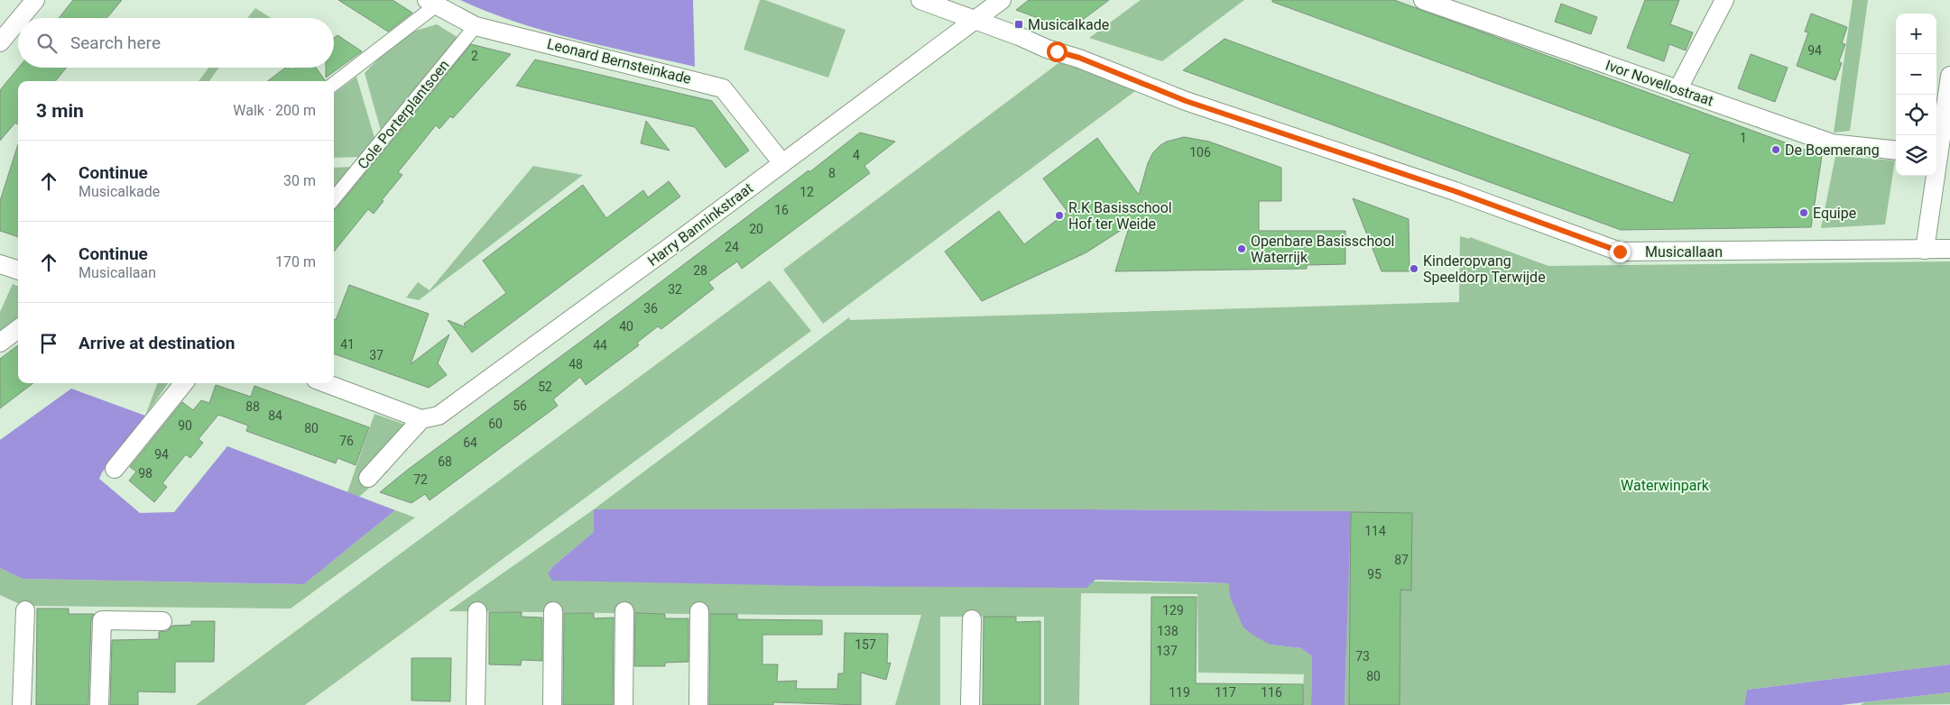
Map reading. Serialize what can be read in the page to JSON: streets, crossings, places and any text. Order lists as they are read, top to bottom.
{
  "streets": {
    "street": [
      "Leonard Bernsteinkade",
      "Ivor Novellostraat",
      "Cole Porterplantsoen",
      "Harry Banninkstraat",
      "Musicallaan"
    ]
  },
  "crossings": [
    ["Leonard Bernsteinkade", "Cole Porterplantsoen"],
    ["Leonard Bernsteinkade", "Harry Banninkstraat"],
    ["Harry Banninkstraat", "Musicallaan"]
  ],
  "parks": ["Waterwinpark"],
  "places": {
    "transit": ["Musicalkade"],
    "other": [
      "De Boemerang",
      "Equipe",
      "R.K Basisschool Hof ter Weide",
      "Openbare Basisschool Waterrijk",
      "Kinderopvang Speeldorp Terwijde"
    ]
  },
  "house_numbers": [
    "94",
    "2",
    "1",
    "106",
    "4",
    "8",
    "12",
    "16",
    "20",
    "24",
    "28",
    "32",
    "36",
    "40",
    "41",
    "44",
    "37",
    "48",
    "52",
    "56",
    "88",
    "84",
    "60",
    "90",
    "80",
    "76",
    "64",
    "94",
    "68",
    "98",
    "72",
    "114",
    "87",
    "95",
    "129",
    "138",
    "157",
    "137",
    "73",
    "80",
    "119",
    "117",
    "116"
  ],
  "page": {
    "map_buttons": ["+", "−"],
    "search": "Search here",
    "heading": ["3 min", "Walk · 200 m"],
    "list": [
      ["Continue", "Musicalkade", "30 m"],
      ["Continue", "Musicallaan", "170 m"],
      "Arrive at destination"
    ]
  }
}
